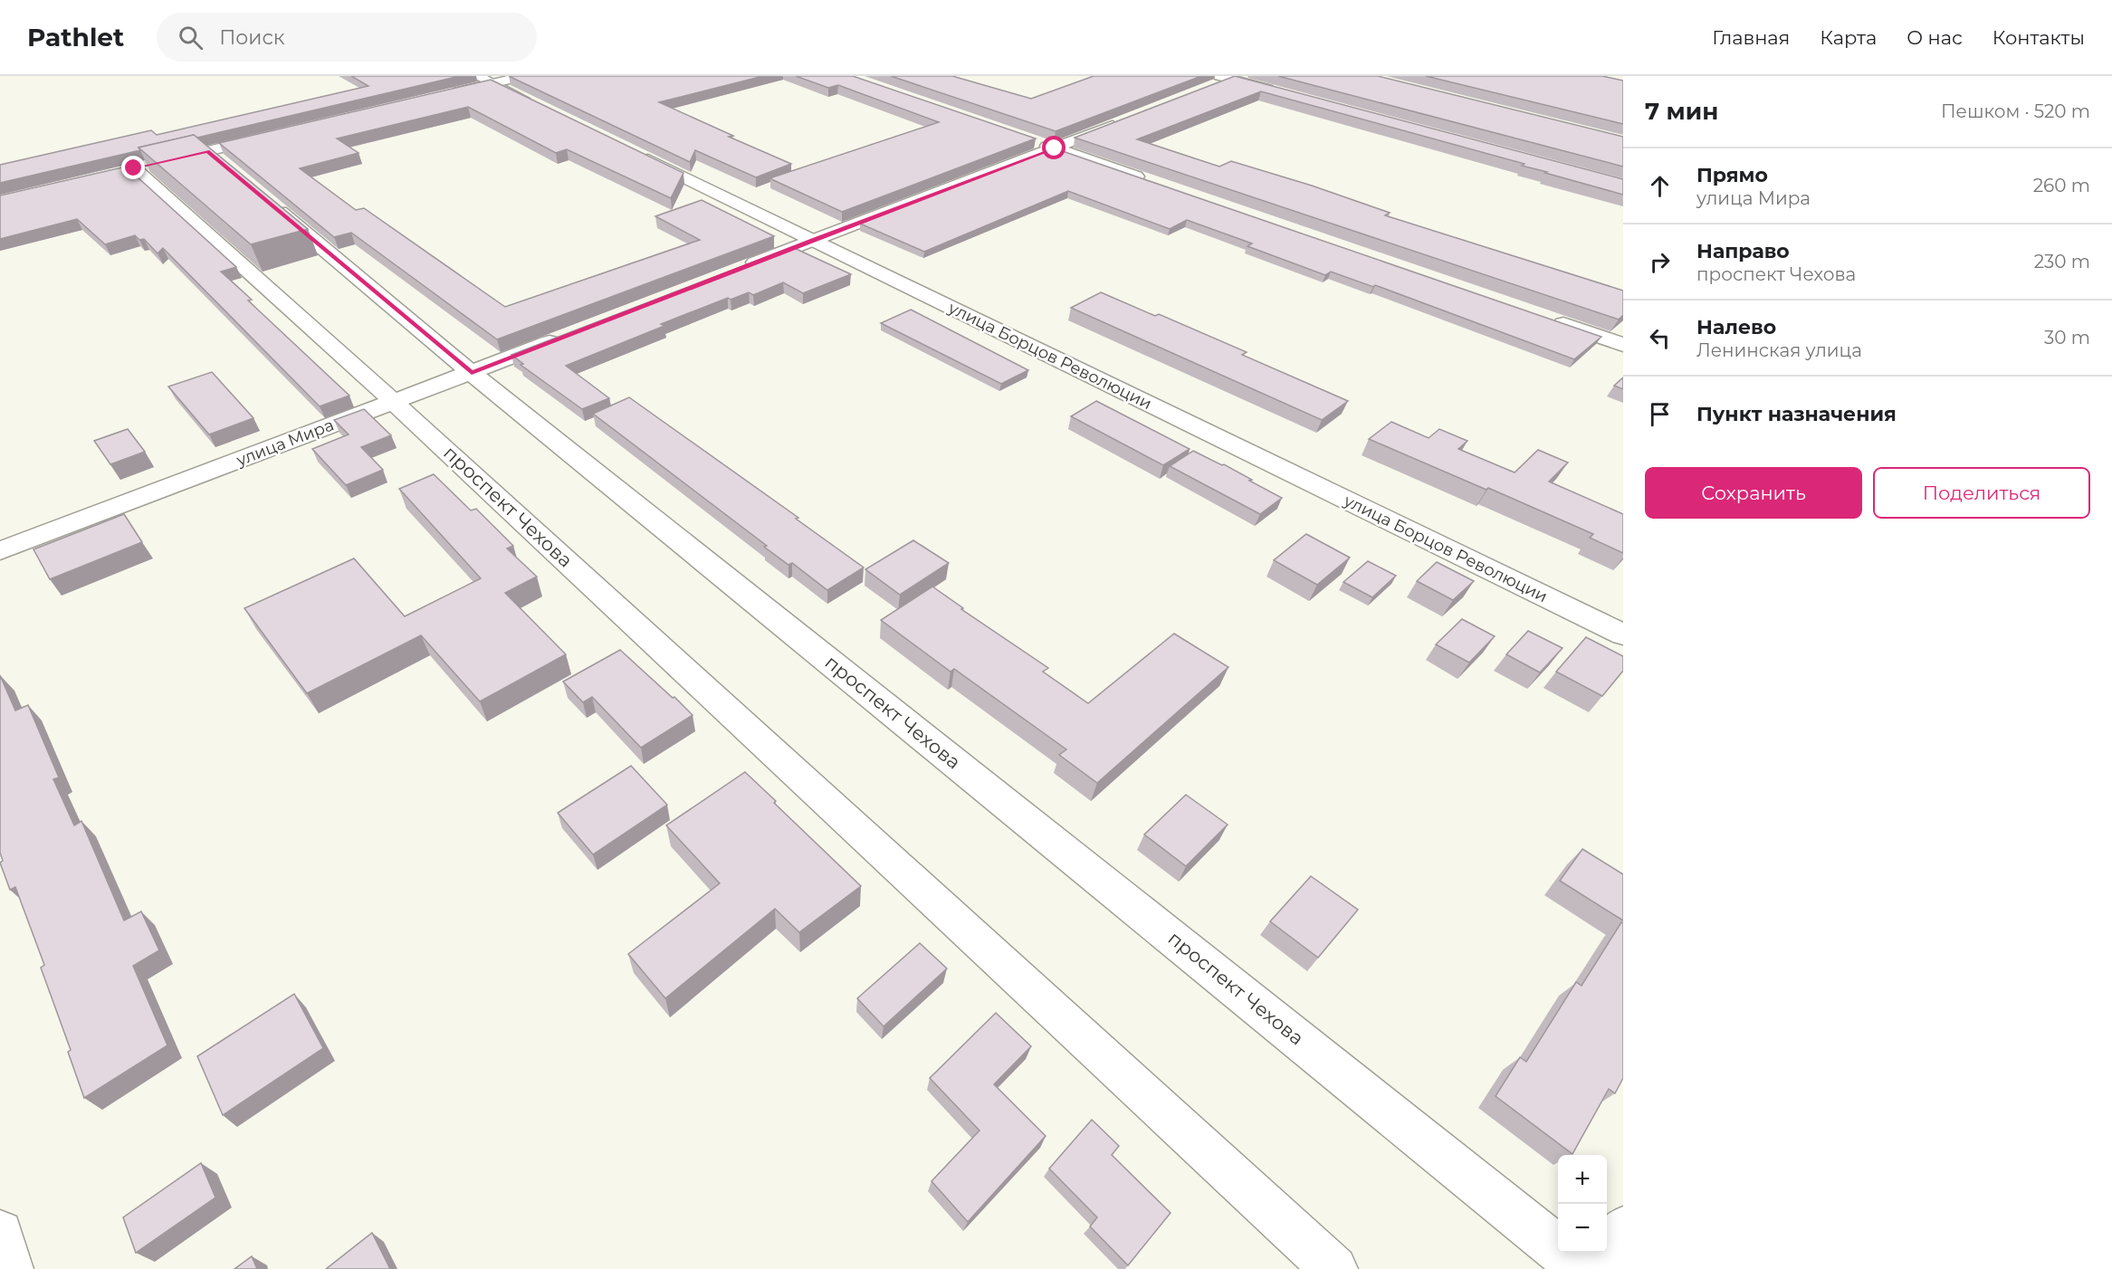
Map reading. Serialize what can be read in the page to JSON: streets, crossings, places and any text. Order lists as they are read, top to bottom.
{
  "streets": {
    "street": ["улица Борцов Революции", "улица Мира", "проспект Чехова"]
  },
  "crossings": [
    ["улица Мира", "проспект Чехова"]
  ],
  "page": {
    "header": "Pathlet",
    "search": "Поиск",
    "nav": [
      "Главная",
      "Карта",
      "О нас",
      "Контакты"
    ],
    "heading": ["7 мин", "Пешком · 520 m"],
    "list": [
      ["Прямо", "улица Мира", "260 m"],
      ["Направо", "проспект Чехова", "230 m"],
      ["Налево", "Ленинская улица", "30 m"],
      "Пункт назначения"
    ],
    "buttons": ["Сохранить", "Поделиться"],
    "map_buttons": ["+", "−"]
  }
}
